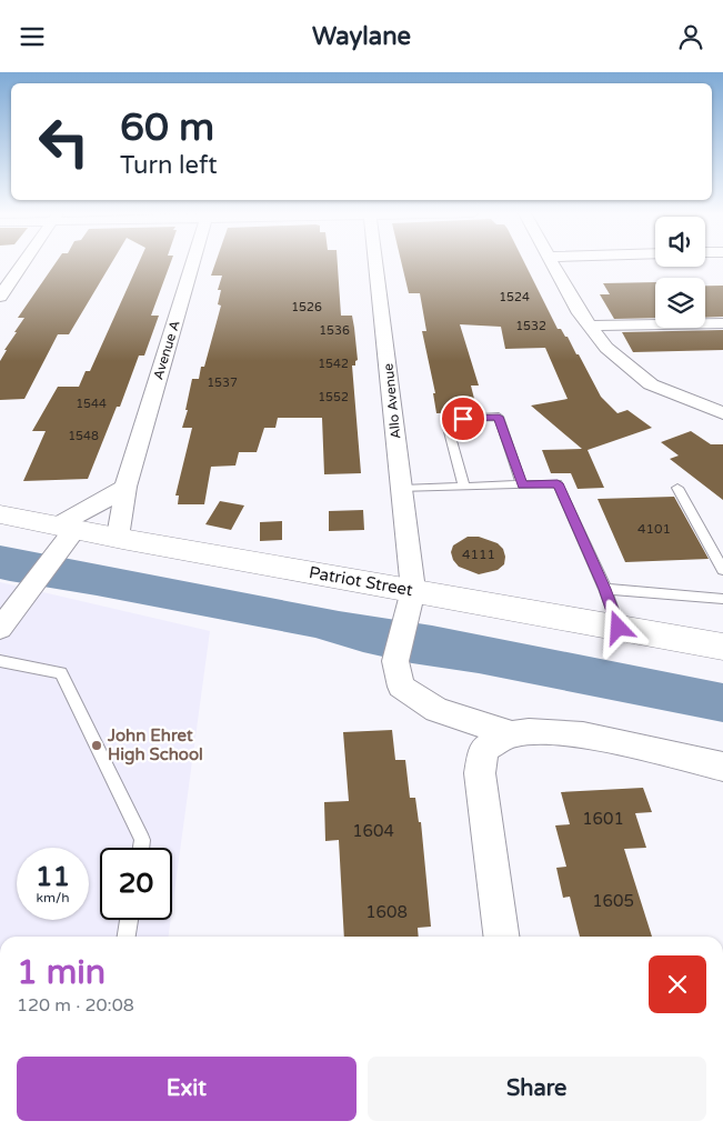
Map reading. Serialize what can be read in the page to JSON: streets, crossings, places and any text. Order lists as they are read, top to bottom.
{
  "streets": {
    "main road": ["Patriot Street"],
    "street": ["Avenue A", "Allo Avenue"]
  },
  "crossings": [
    ["Avenue A", "Patriot Street"],
    ["Allo Avenue", "Patriot Street"]
  ],
  "places": ["John Ehret High School"],
  "house_numbers": [
    "1524",
    "1526",
    "1532",
    "1536",
    "1542",
    "1537",
    "1552",
    "1544",
    "1548",
    "4101",
    "4111",
    "1601",
    "1604",
    "1605",
    "1608"
  ],
  "page": {
    "header": "Waylane",
    "turn": ["60 m", "Turn left"],
    "speed": "11 km/h",
    "limit": "20",
    "heading": ["1 min", "120 m · 20:08"],
    "buttons": ["Exit", "Share"]
  }
}
